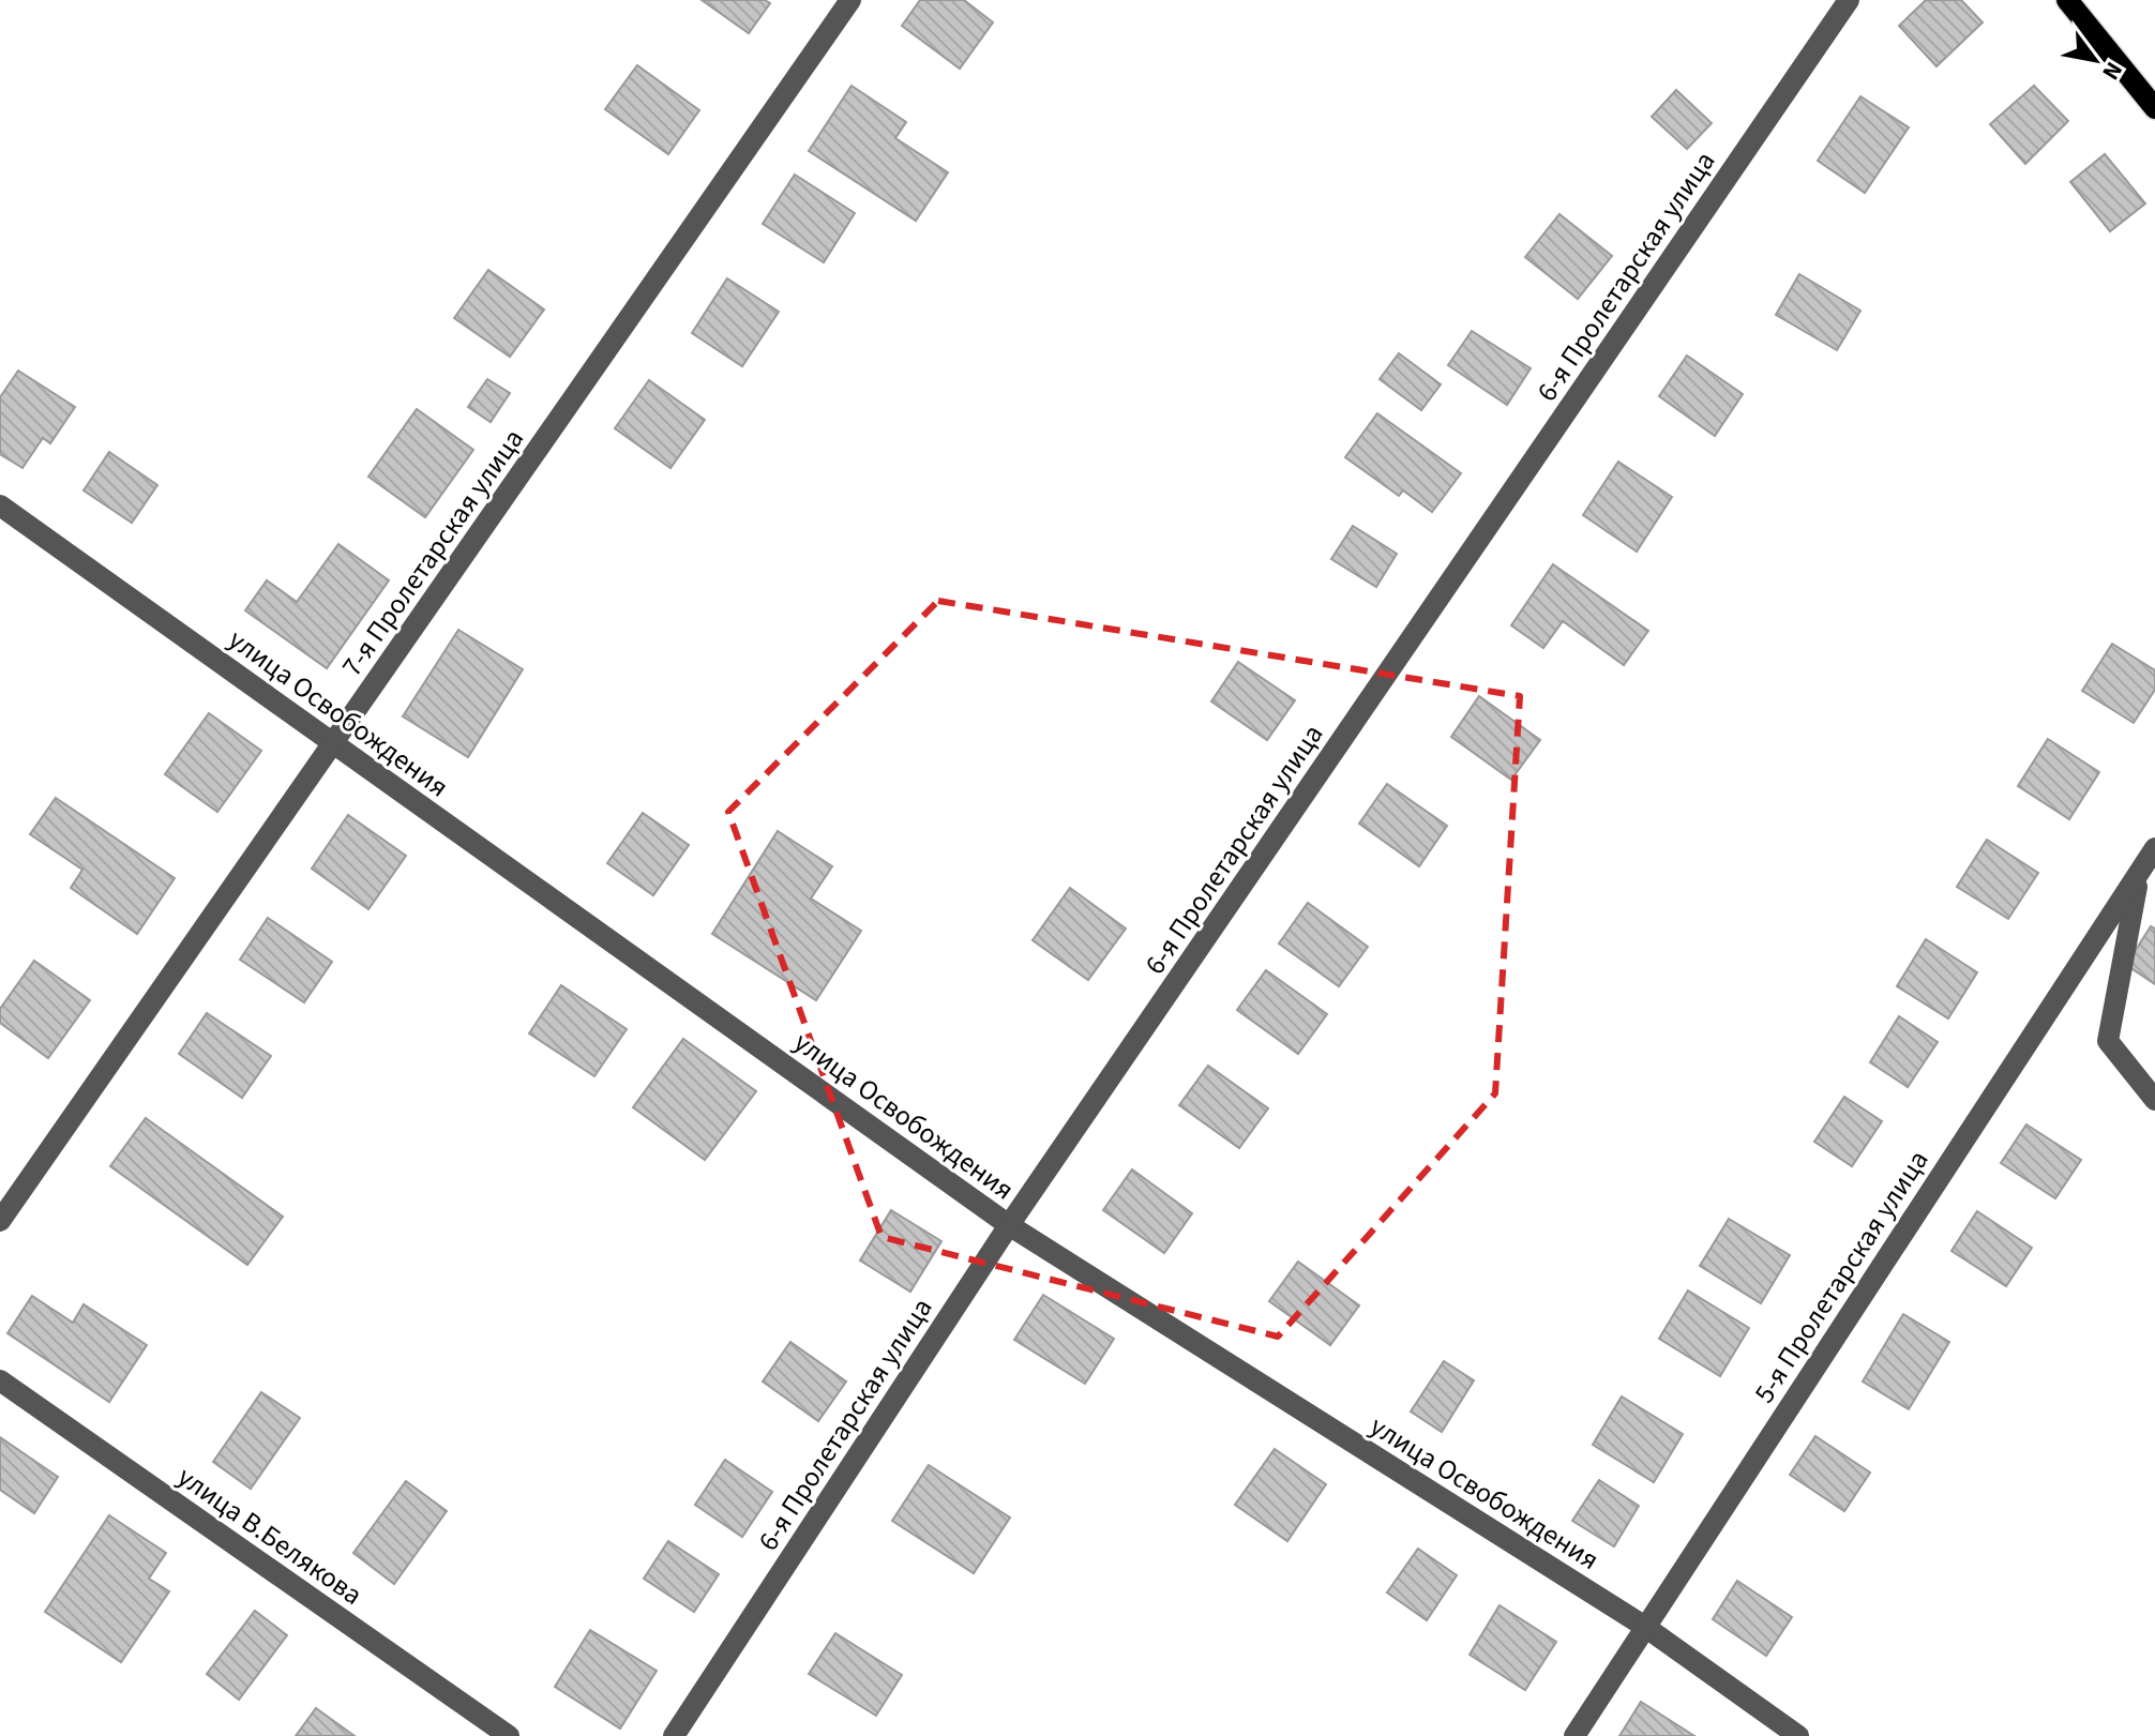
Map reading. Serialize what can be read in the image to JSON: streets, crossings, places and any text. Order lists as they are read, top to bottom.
{
  "streets": {
    "street": [
      "6-я Пролетарская улица",
      "7-я Пролетарская улица",
      "улица Освобождения",
      "5-я Пролетарская улица",
      "улица В.Белякова"
    ]
  },
  "crossings": [
    ["6-я Пролетарская улица", "улица Освобождения"],
    ["7-я Пролетарская улица", "улица Освобождения"],
    ["улица Освобождения", "5-я Пролетарская улица"]
  ],
  "north": "bottom right"
}
